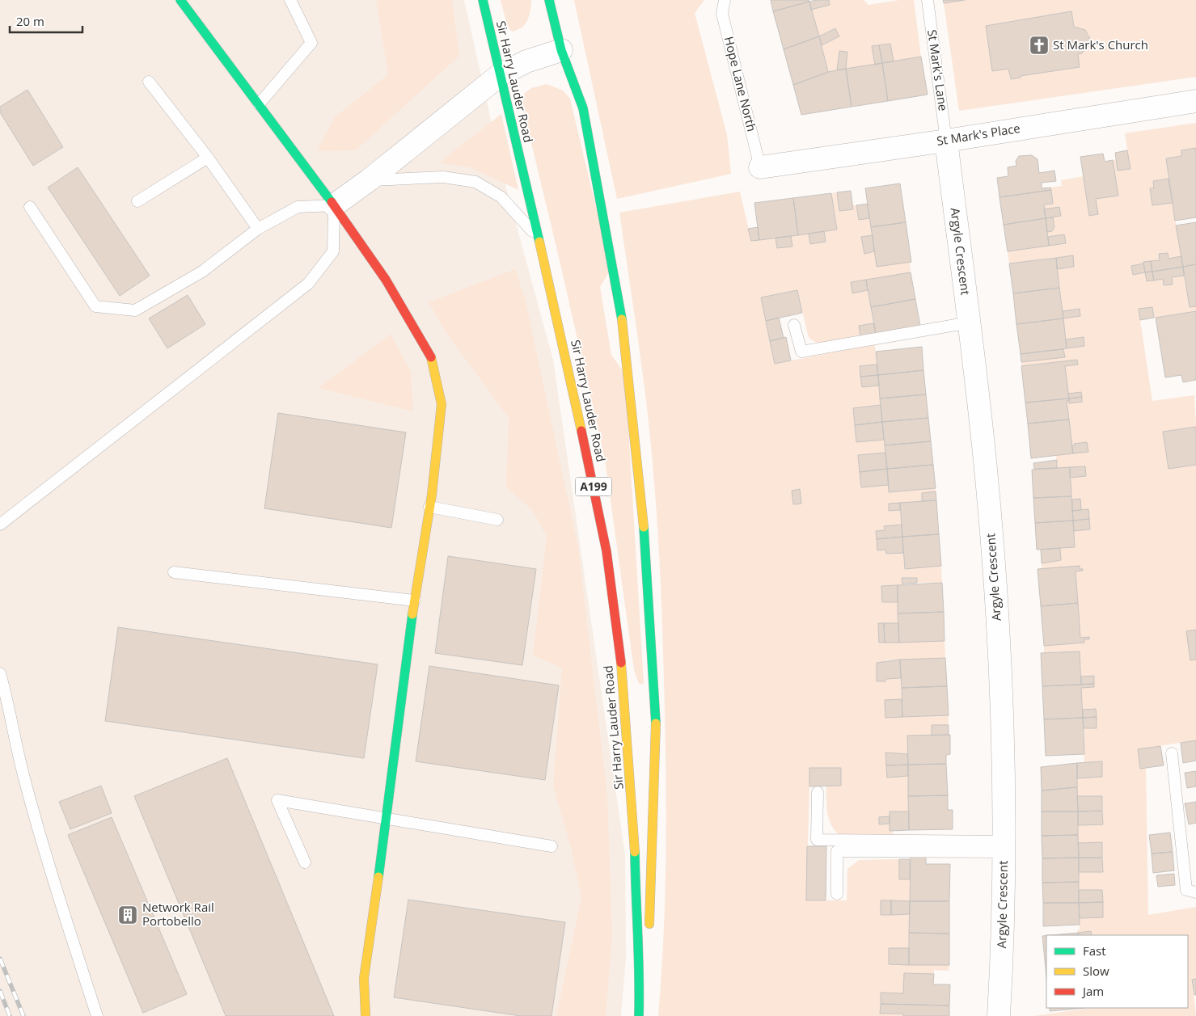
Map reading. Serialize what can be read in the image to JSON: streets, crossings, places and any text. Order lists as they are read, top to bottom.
{
  "streets": {
    "main road": ["Sir Harry Lauder Road", "A199"],
    "street": ["St Mark's Place", "Argyle Crescent"],
    "lane": ["St Mark's Lane", "Hope Lane North"]
  },
  "crossings": [
    ["St Mark's Lane", "St Mark's Place"],
    ["St Mark's Lane", "Argyle Crescent"],
    ["Hope Lane North", "St Mark's Place"],
    ["St Mark's Place", "Argyle Crescent"]
  ],
  "places": {
    "church": ["St Mark's Church"],
    "building": ["Network Rail Portobello"]
  },
  "legend": ["Fast", "Slow", "Jam"],
  "scale_bar": "20 m"
}
